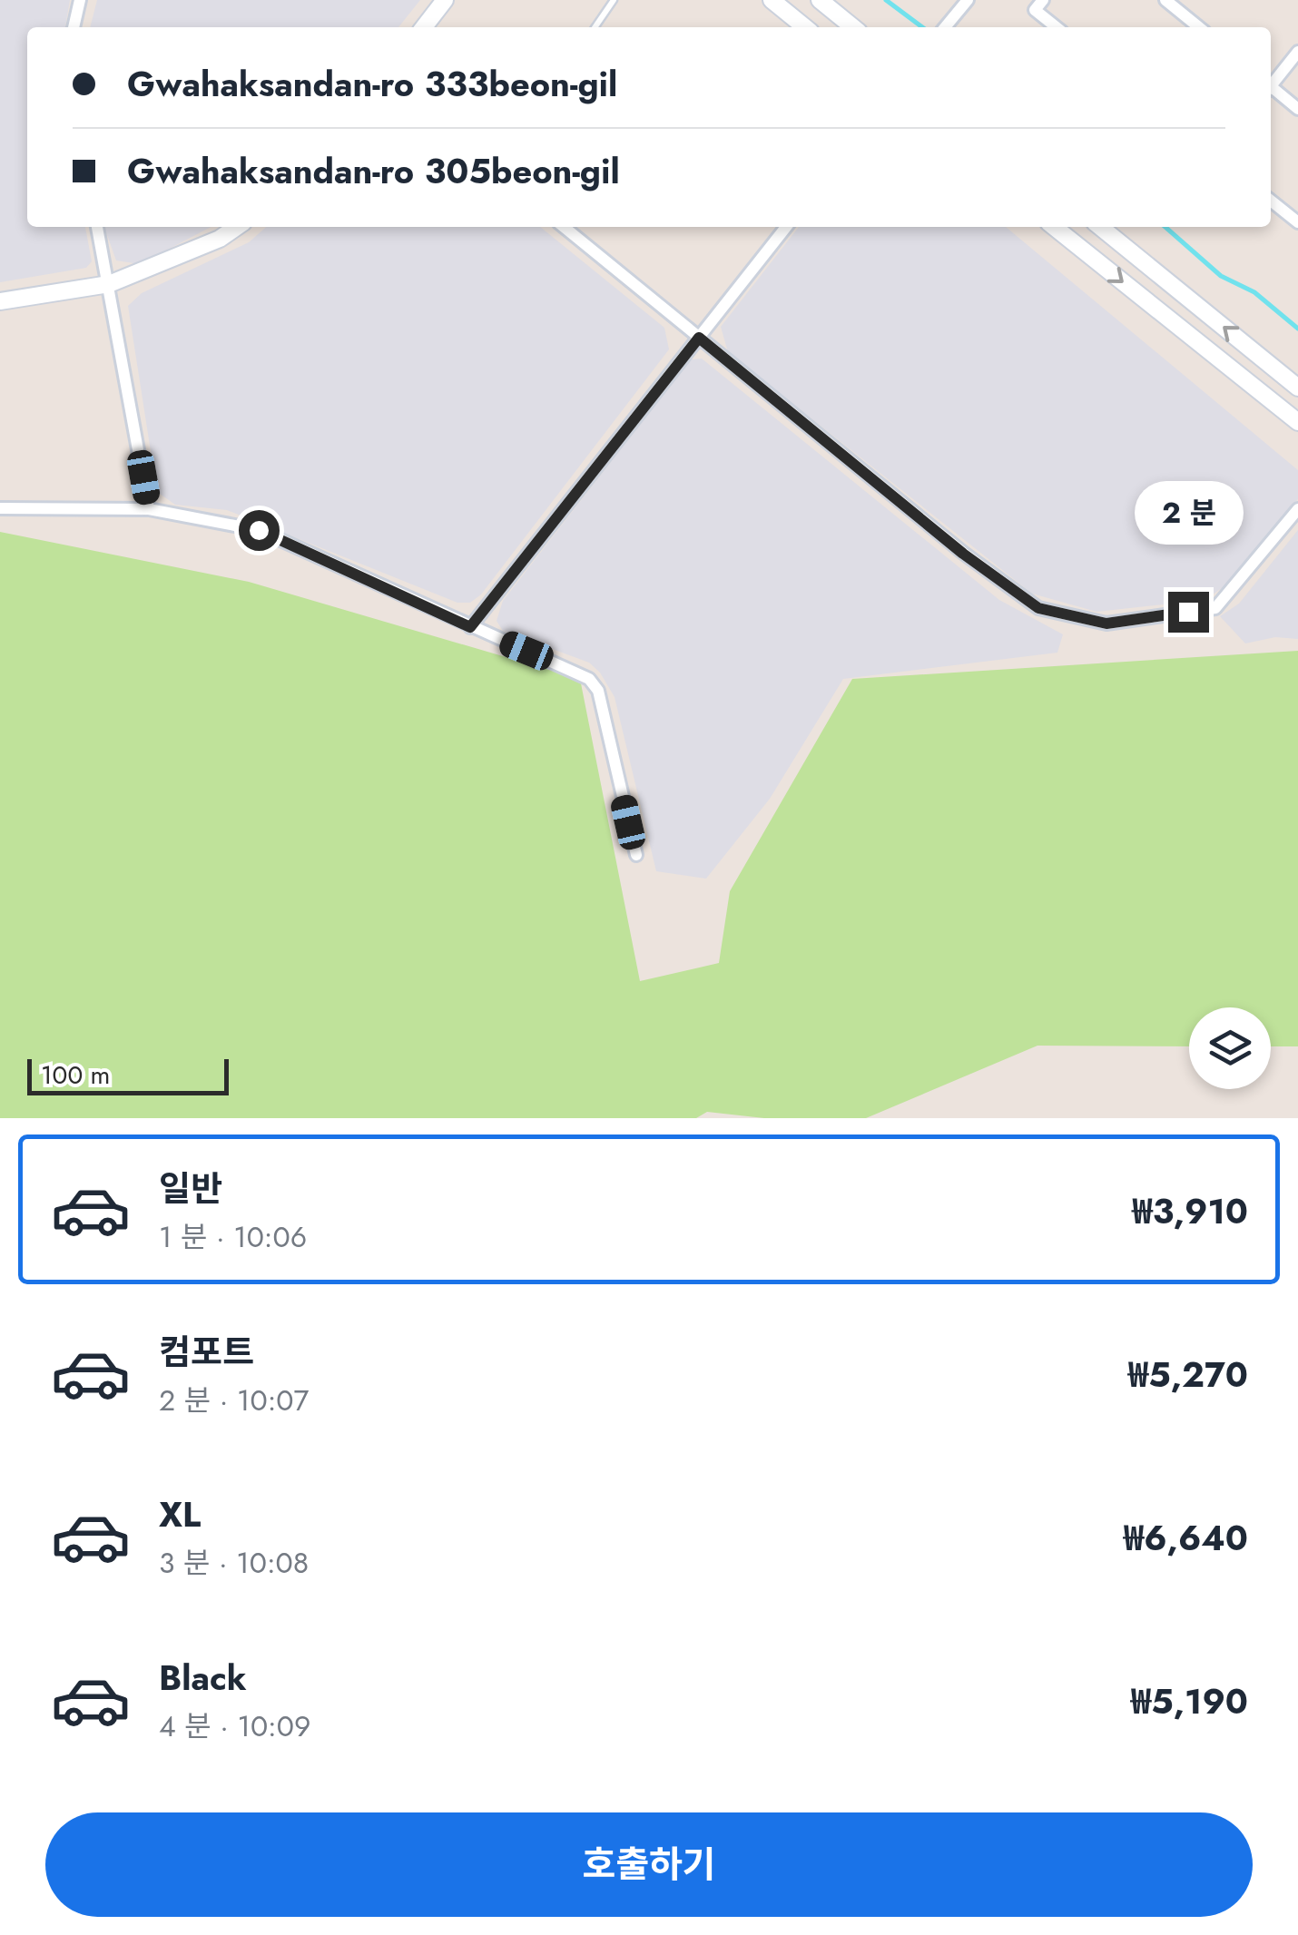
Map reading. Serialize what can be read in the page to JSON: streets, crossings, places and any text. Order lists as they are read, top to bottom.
{
  "scale_bar": "100 m",
  "page": {
    "banner": ["Gwahaksandan-ro 333beon-gil", "Gwahaksandan-ro 305beon-gil"],
    "bubble": "2 분",
    "scale": "100 m",
    "list": [
      {
        "name": "일반",
        "note": "1 분 · 10:06",
        "value": "₩3,910"
      },
      {
        "name": "컴포트",
        "note": "2 분 · 10:07",
        "value": "₩5,270"
      },
      {
        "name": "XL",
        "note": "3 분 · 10:08",
        "value": "₩6,640"
      },
      {
        "name": "Black",
        "note": "4 분 · 10:09",
        "value": "₩5,190"
      }
    ],
    "buttons": "호출하기"
  }
}
